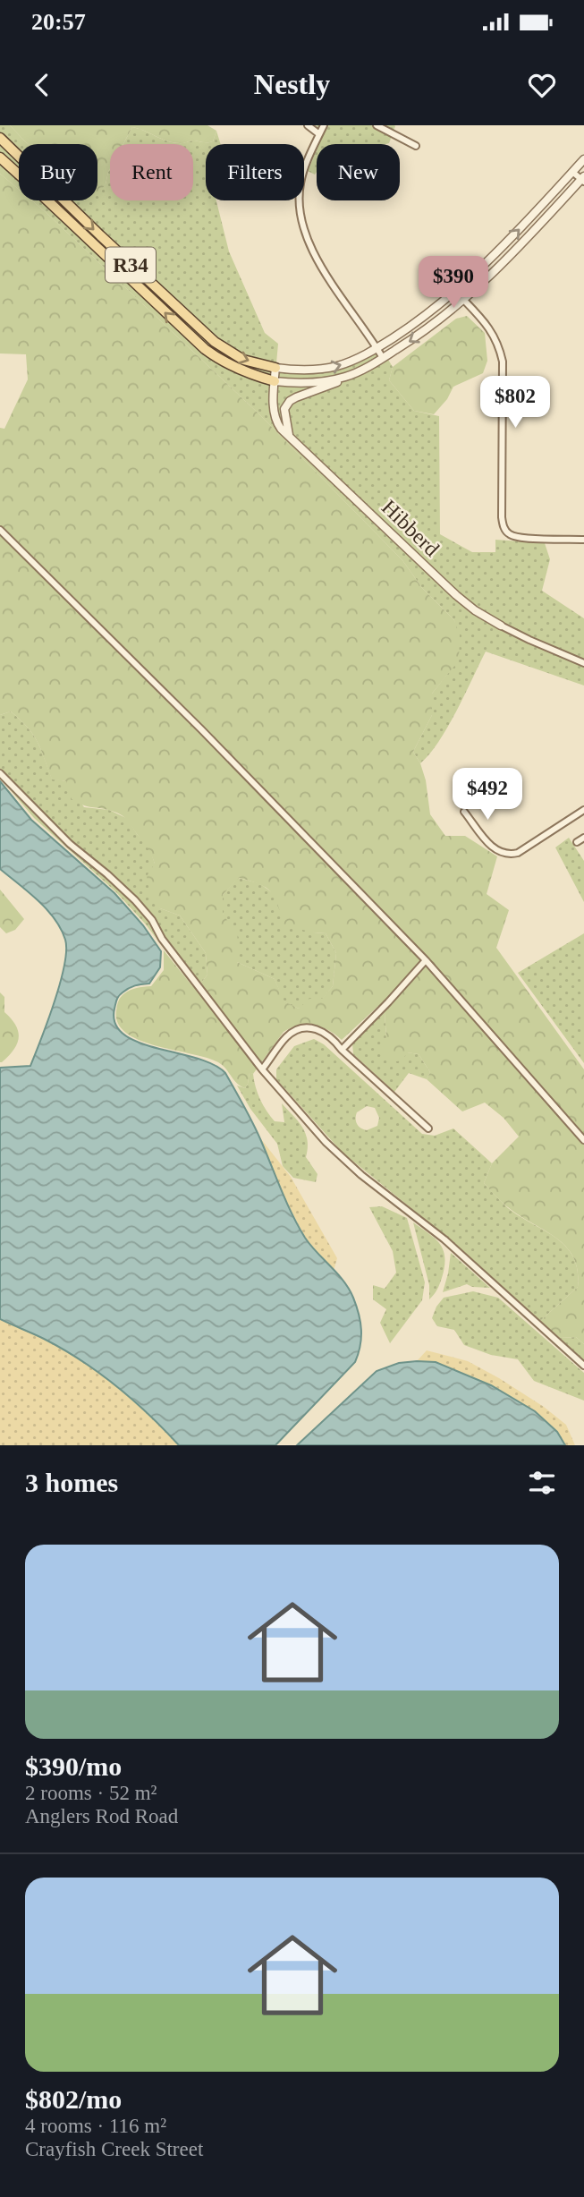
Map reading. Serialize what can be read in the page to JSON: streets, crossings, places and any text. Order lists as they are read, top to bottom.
{
  "streets": {
    "main road": ["R34"],
    "street": ["Hibberd"]
  },
  "crossings": [
    ["R34", "Hibberd"]
  ],
  "page": {
    "status": "20:57",
    "header": "Nestly",
    "chip": [
      "Buy",
      "Rent",
      "Filters",
      "New"
    ],
    "price": ["$390", "$802", "$492"],
    "heading": "3 homes",
    "list": [
      {
        "name": "$390/mo",
        "note": "2 rooms · 52 m² · Anglers Rod Road"
      },
      {
        "name": "$802/mo",
        "note": "4 rooms · 116 m² · Crayfish Creek Street"
      }
    ]
  }
}
